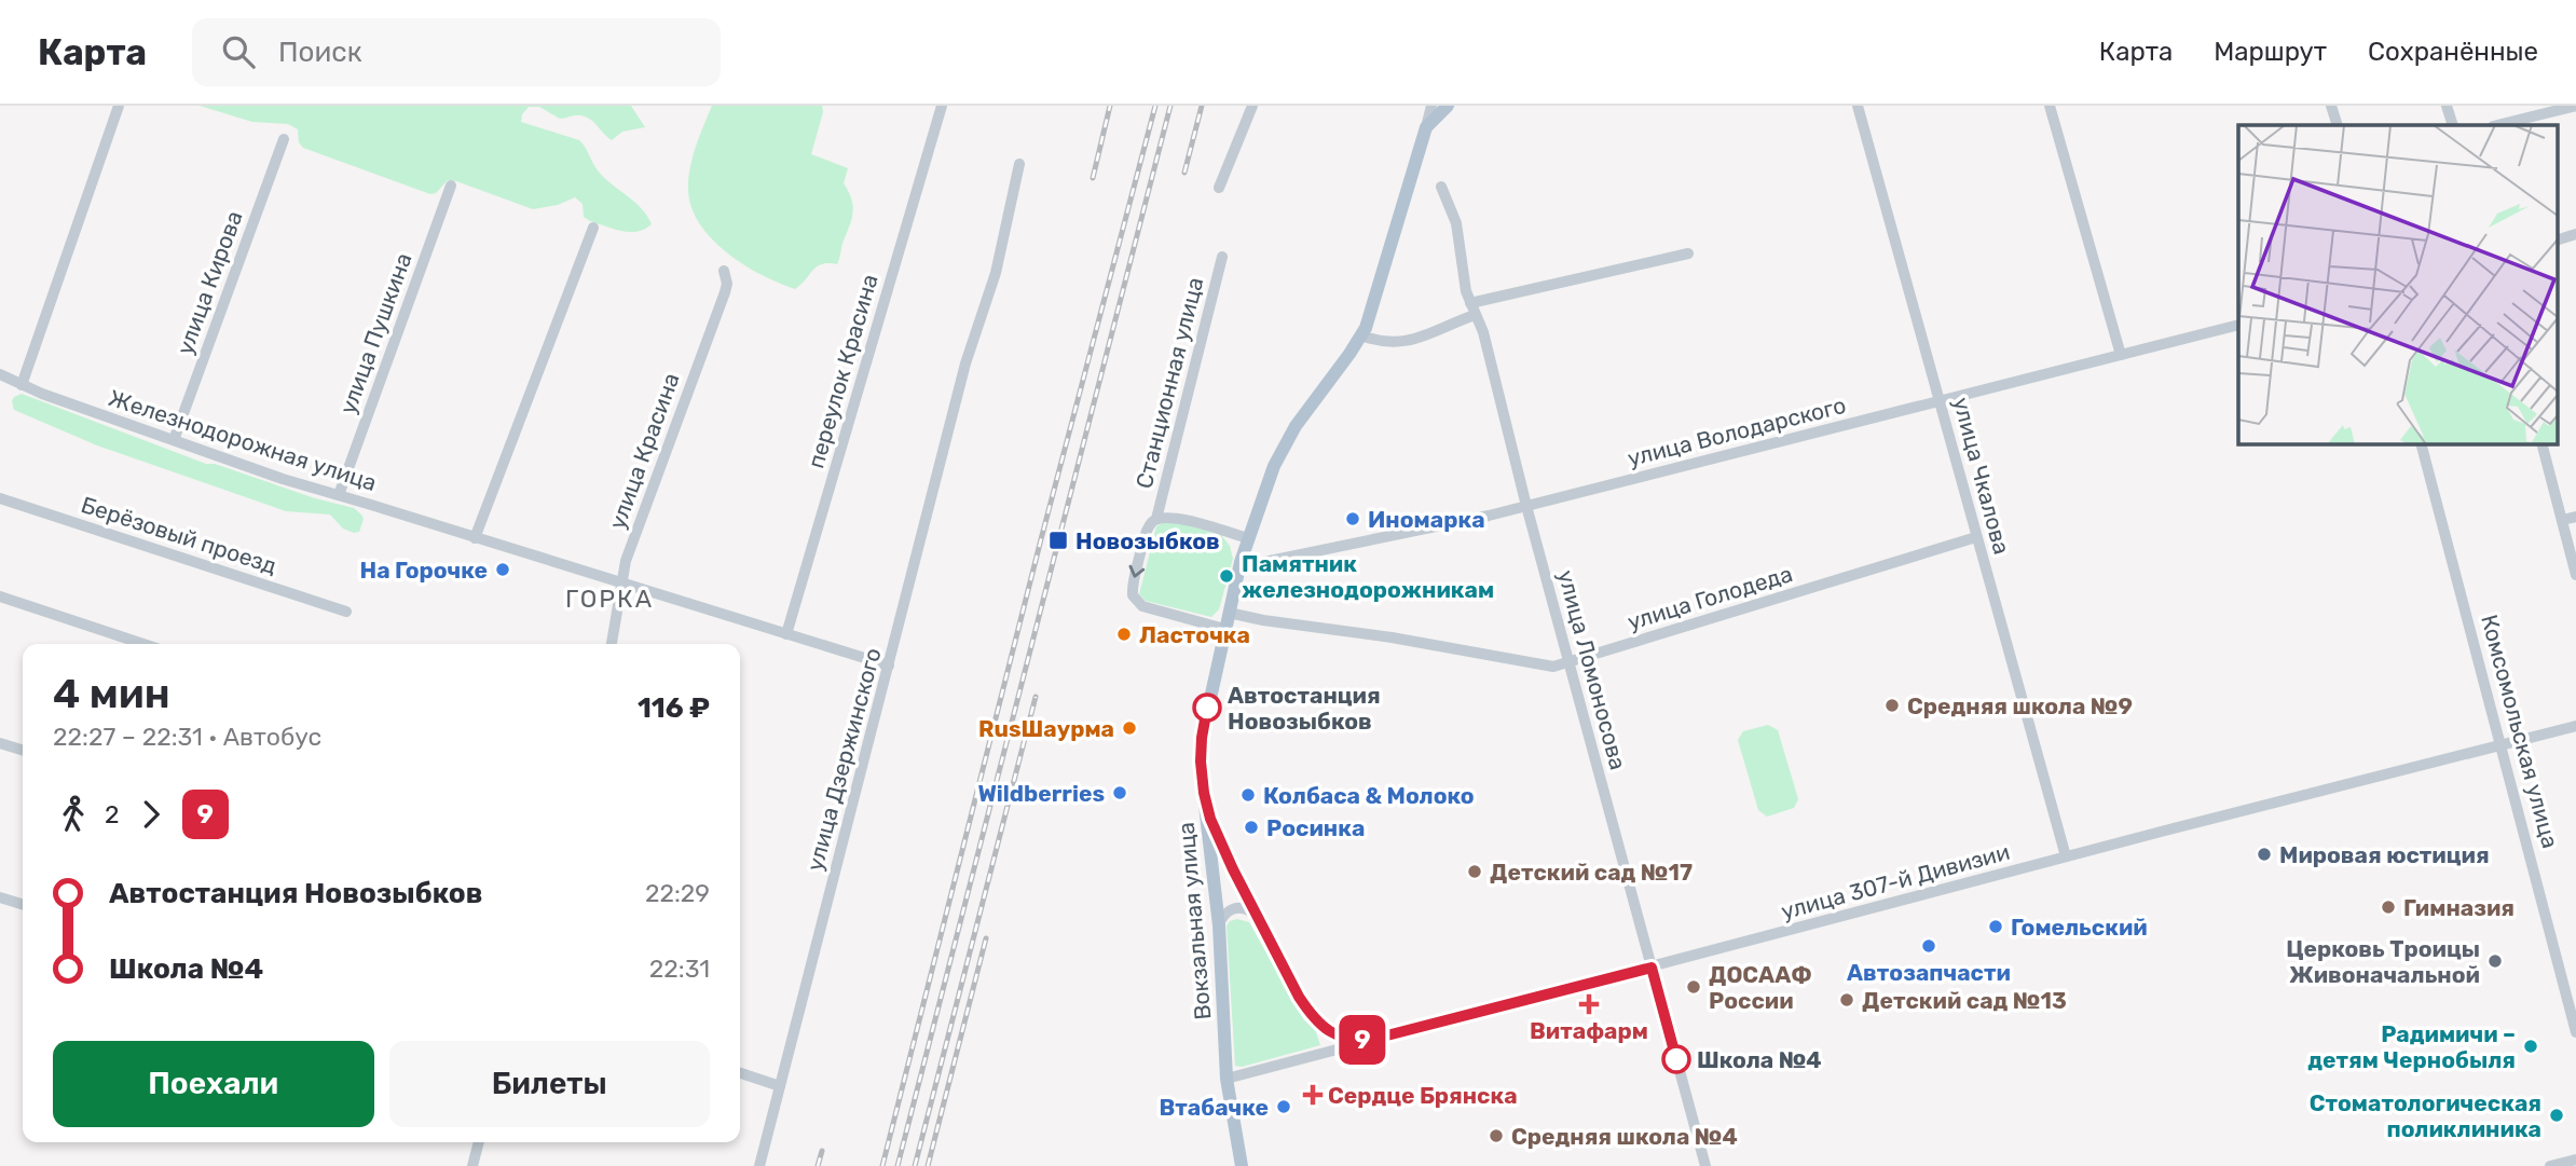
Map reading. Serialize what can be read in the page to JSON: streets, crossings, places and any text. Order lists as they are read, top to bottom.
{
  "streets": {
    "main road": ["Вокзальная улица"],
    "street": [
      "улица Кирова",
      "улица Пушкина",
      "переулок Красина",
      "Станционная улица",
      "улица Володарского",
      "Железнодорожная улица",
      "улица Красина",
      "улица Чкалова",
      "Берёзовый проезд",
      "улица Голодеда",
      "улица Ломоносова",
      "Комсомольская улица",
      "улица Дзержинского",
      "улица 307-й Дивизии"
    ]
  },
  "crossings": [
    ["улица Кирова", "Железнодорожная улица"],
    ["улица Пушкина", "Железнодорожная улица"],
    ["переулок Красина", "Железнодорожная улица"],
    ["улица Володарского", "улица Чкалова"],
    ["улица Володарского", "улица Ломоносова"],
    ["улица Володарского", "Вокзальная улица"],
    ["Железнодорожная улица", "улица Красина"],
    ["Железнодорожная улица", "улица Дзержинского"],
    ["улица Чкалова", "улица Голодеда"],
    ["улица Чкалова", "улица 307-й Дивизии"],
    ["улица Голодеда", "улица Ломоносова"],
    ["улица Голодеда", "Вокзальная улица"],
    ["улица Ломоносова", "улица 307-й Дивизии"],
    ["Комсомольская улица", "улица 307-й Дивизии"],
    ["улица 307-й Дивизии", "Вокзальная улица"]
  ],
  "districts": ["ГОРКА"],
  "places": {
    "other": [
      "Иномарка",
      "На Горочке",
      "Памятник железнодорожникам",
      "Ласточка",
      "Средняя школа №9",
      "Автостанция Новозыбков",
      "RusШаурма",
      "Wildberries",
      "Колбаса & Молоко",
      "Росинка",
      "Мировая юстиция",
      "Детский сад №17",
      "Гимназия",
      "Гомельский",
      "Автозапчасти",
      "Церковь Троицы Живоначальной",
      "ДОСААФ России",
      "Детский сад №13",
      "Радимичи – детям Чернобыля",
      "Школа №4",
      "Втабачке",
      "Стоматологическая поликлиника",
      "Средняя школа №4"
    ],
    "transit": ["Новозыбков"],
    "health": ["Витафарм", "Сердце Брянска"]
  },
  "lines": ["bus line 9"],
  "page": {
    "header": "Карта",
    "search": "Поиск",
    "nav": ["Карта", "Маршрут", "Сохранённые"],
    "on_map": "9",
    "heading": ["4 мин", "22:27 – 22:31 · Автобус", "116 ₽"],
    "legs": ["2", "9"],
    "list": [
      {
        "name": "Автостанция Новозыбков",
        "value": "22:29"
      },
      {
        "name": "Школа №4",
        "value": "22:31"
      }
    ],
    "buttons": ["Поехали", "Билеты"]
  }
}
